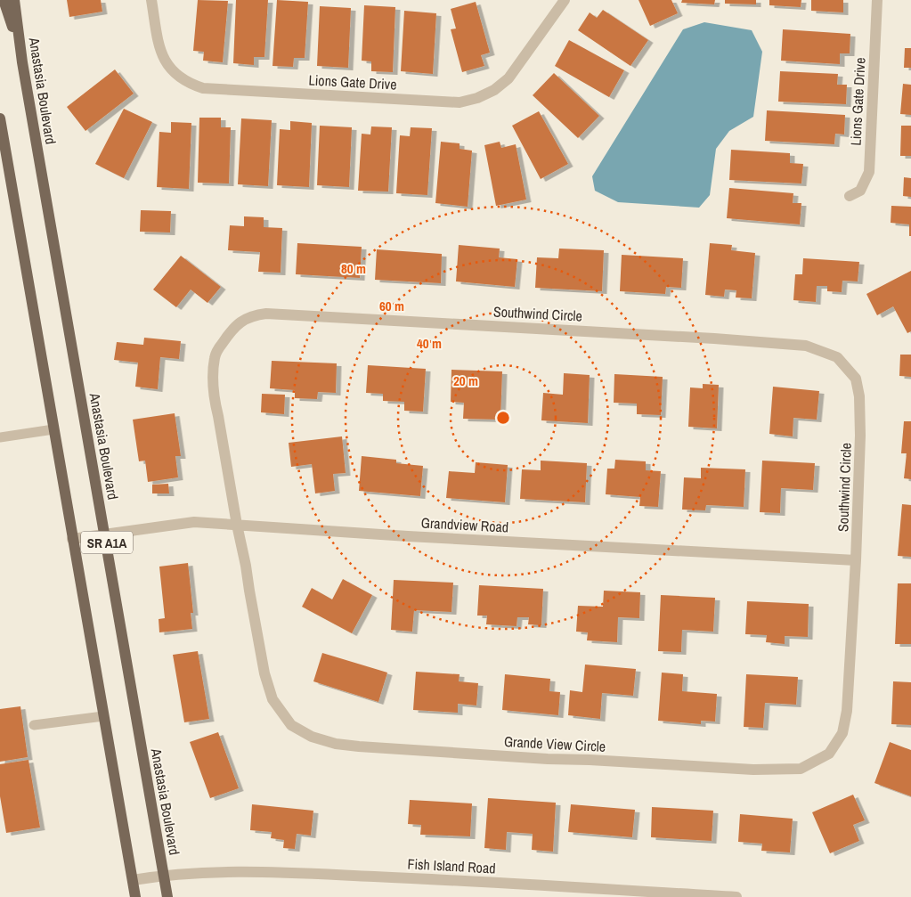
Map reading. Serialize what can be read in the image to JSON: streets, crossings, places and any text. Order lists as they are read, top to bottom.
{
  "streets": {
    "main road": ["Anastasia Boulevard", "SR A1A"],
    "street": [
      "Lions Gate Drive",
      "Southwind Circle",
      "Grandview Road",
      "Grande View Circle",
      "Fish Island Road"
    ]
  },
  "crossings": [
    ["Anastasia Boulevard", "Grandview Road"],
    ["Anastasia Boulevard", "Fish Island Road"],
    ["Southwind Circle", "Grandview Road"],
    ["Southwind Circle", "Grande View Circle"],
    ["Grandview Road", "SR A1A"],
    ["Grandview Road", "Grande View Circle"],
    ["SR A1A", "Fish Island Road"]
  ],
  "rings": [
    "80 m",
    "60 m",
    "40 m",
    "20 m"
  ]
}
